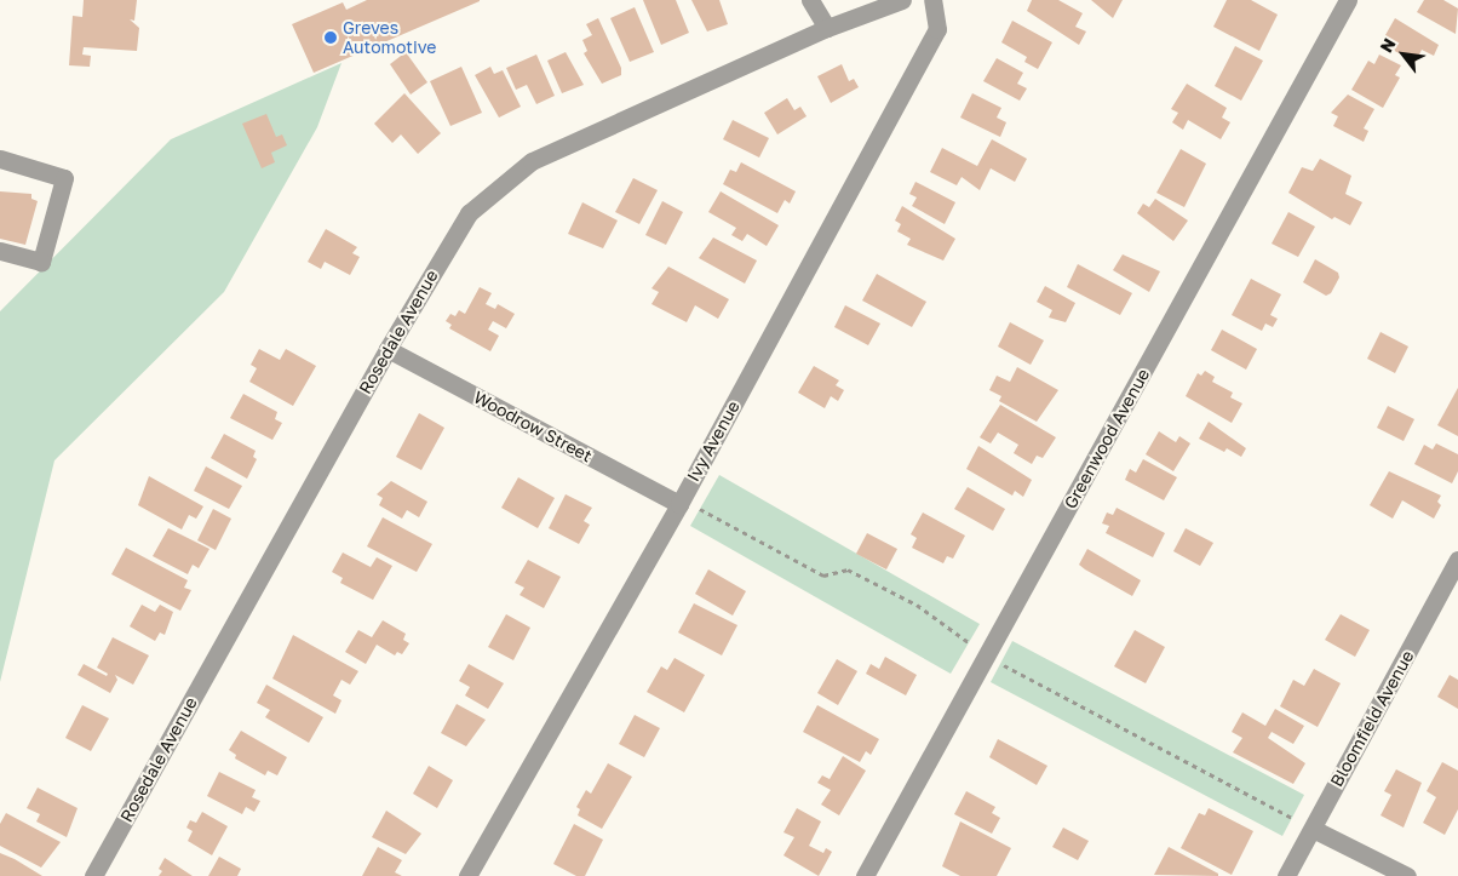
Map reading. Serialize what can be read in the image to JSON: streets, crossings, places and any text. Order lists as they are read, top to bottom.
{
  "streets": {
    "street": [
      "Rosedale Avenue",
      "Woodrow Street",
      "Greenwood Avenue",
      "Ivy Avenue",
      "Bloomfield Avenue"
    ]
  },
  "crossings": [
    ["Rosedale Avenue", "Woodrow Street"],
    ["Woodrow Street", "Ivy Avenue"]
  ],
  "places": ["Greves Automotive"],
  "north": "top left"
}
